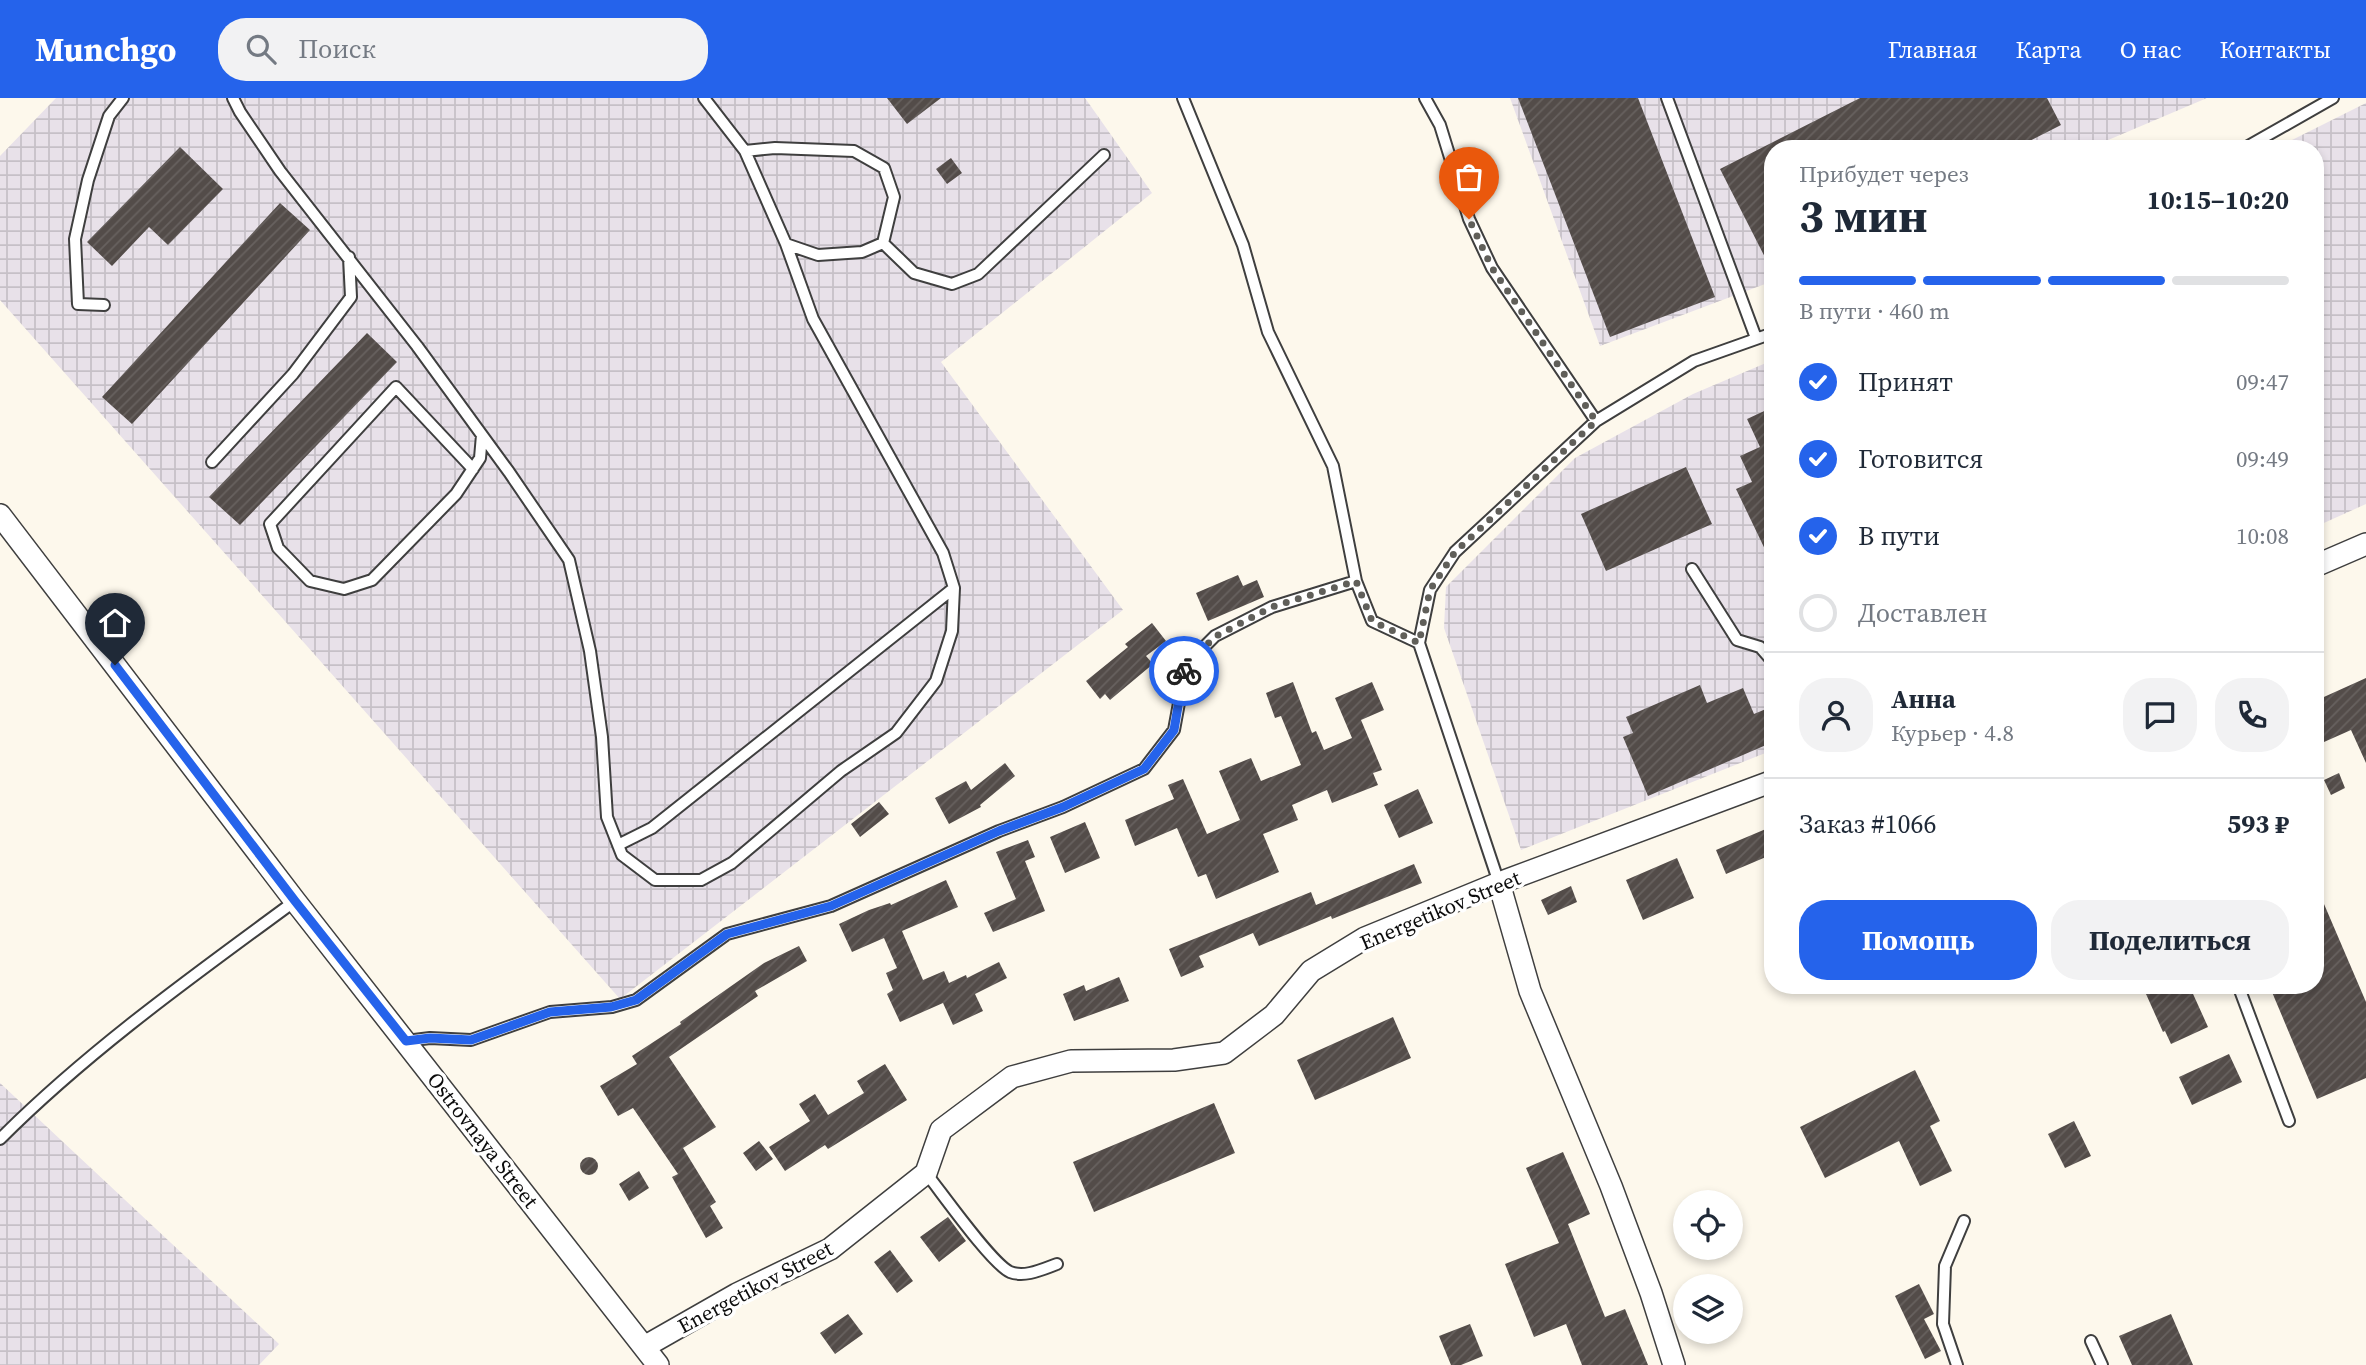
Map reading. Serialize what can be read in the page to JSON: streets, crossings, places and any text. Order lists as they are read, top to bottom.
{
  "streets": {
    "street": ["Energetikov Street", "Ostrovnaya Street"]
  },
  "crossings": [
    ["Energetikov Street", "Ostrovnaya Street"]
  ],
  "page": {
    "header": "Munchgo",
    "search": "Поиск",
    "nav": [
      "Главная",
      "Карта",
      "О нас",
      "Контакты"
    ],
    "heading": ["3 мин", "Прибудет через", "10:15–10:20"],
    "panel": [
      "Анна",
      "Курьер · 4.8",
      "Заказ #1066",
      "593 ₽"
    ],
    "bar": "В пути · 460 m",
    "list": [
      ["Принят", "09:47"],
      ["Готовится", "09:49"],
      ["В пути", "10:08"],
      "Доставлен"
    ],
    "buttons": ["Помощь", "Поделиться"]
  }
}
